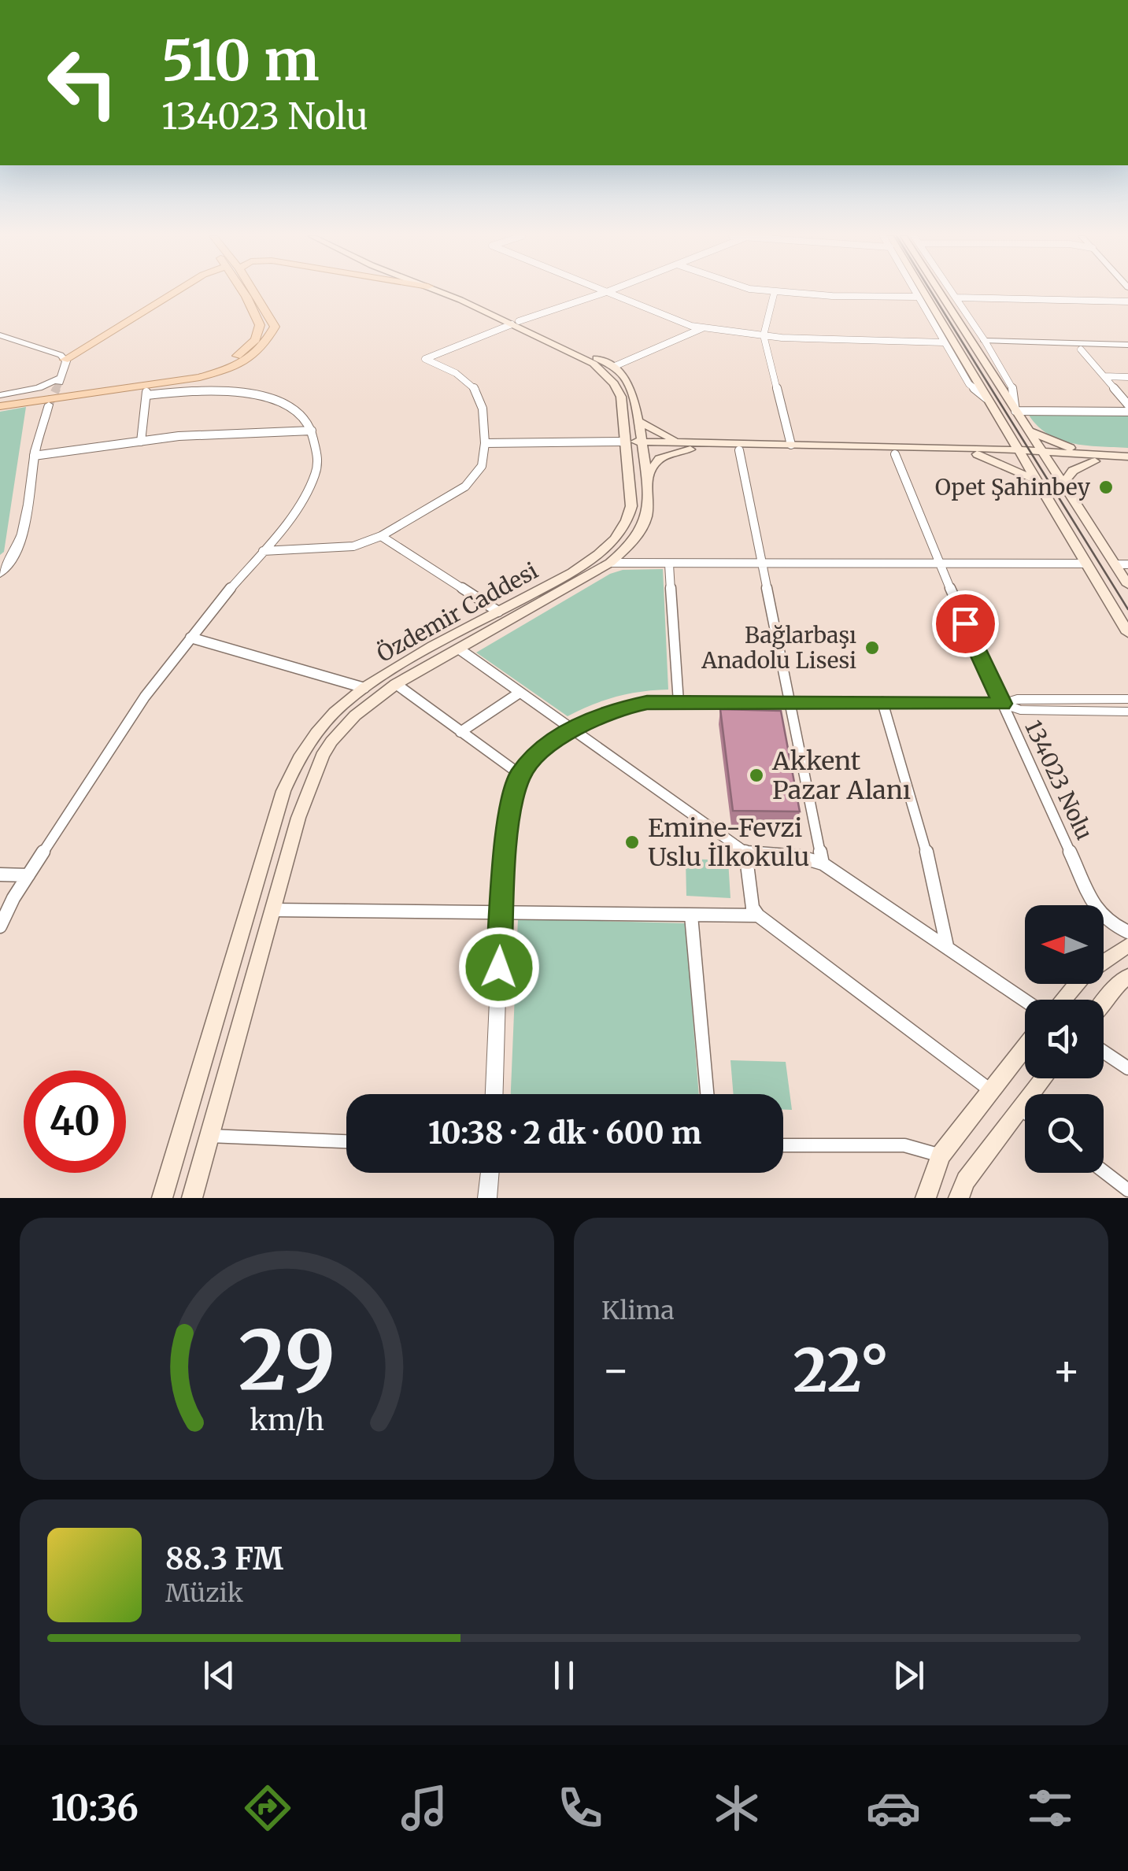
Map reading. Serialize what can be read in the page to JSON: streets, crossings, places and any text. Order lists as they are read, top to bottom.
{
  "streets": {
    "main road": ["Özdemir Caddesi"],
    "street": ["134023 Nolu"]
  },
  "places": [
    "Opet Şahinbey",
    "Bağlarbaşı Anadolu Lisesi",
    "Akkent Pazar Alanı",
    "Emine-Fevzi Uslu İlkokulu"
  ],
  "north": "left",
  "page": {
    "turn": ["510 m", "134023 Nolu"],
    "limit": "40",
    "trip": "10:38 · 2 dk · 600 m",
    "tile": "Klima",
    "heat": ["−", "22°", "+"],
    "song": ["88.3 FM", "Müzik"],
    "tabs": "10:36",
    "gauge": ["29", "km/h"]
  }
}
